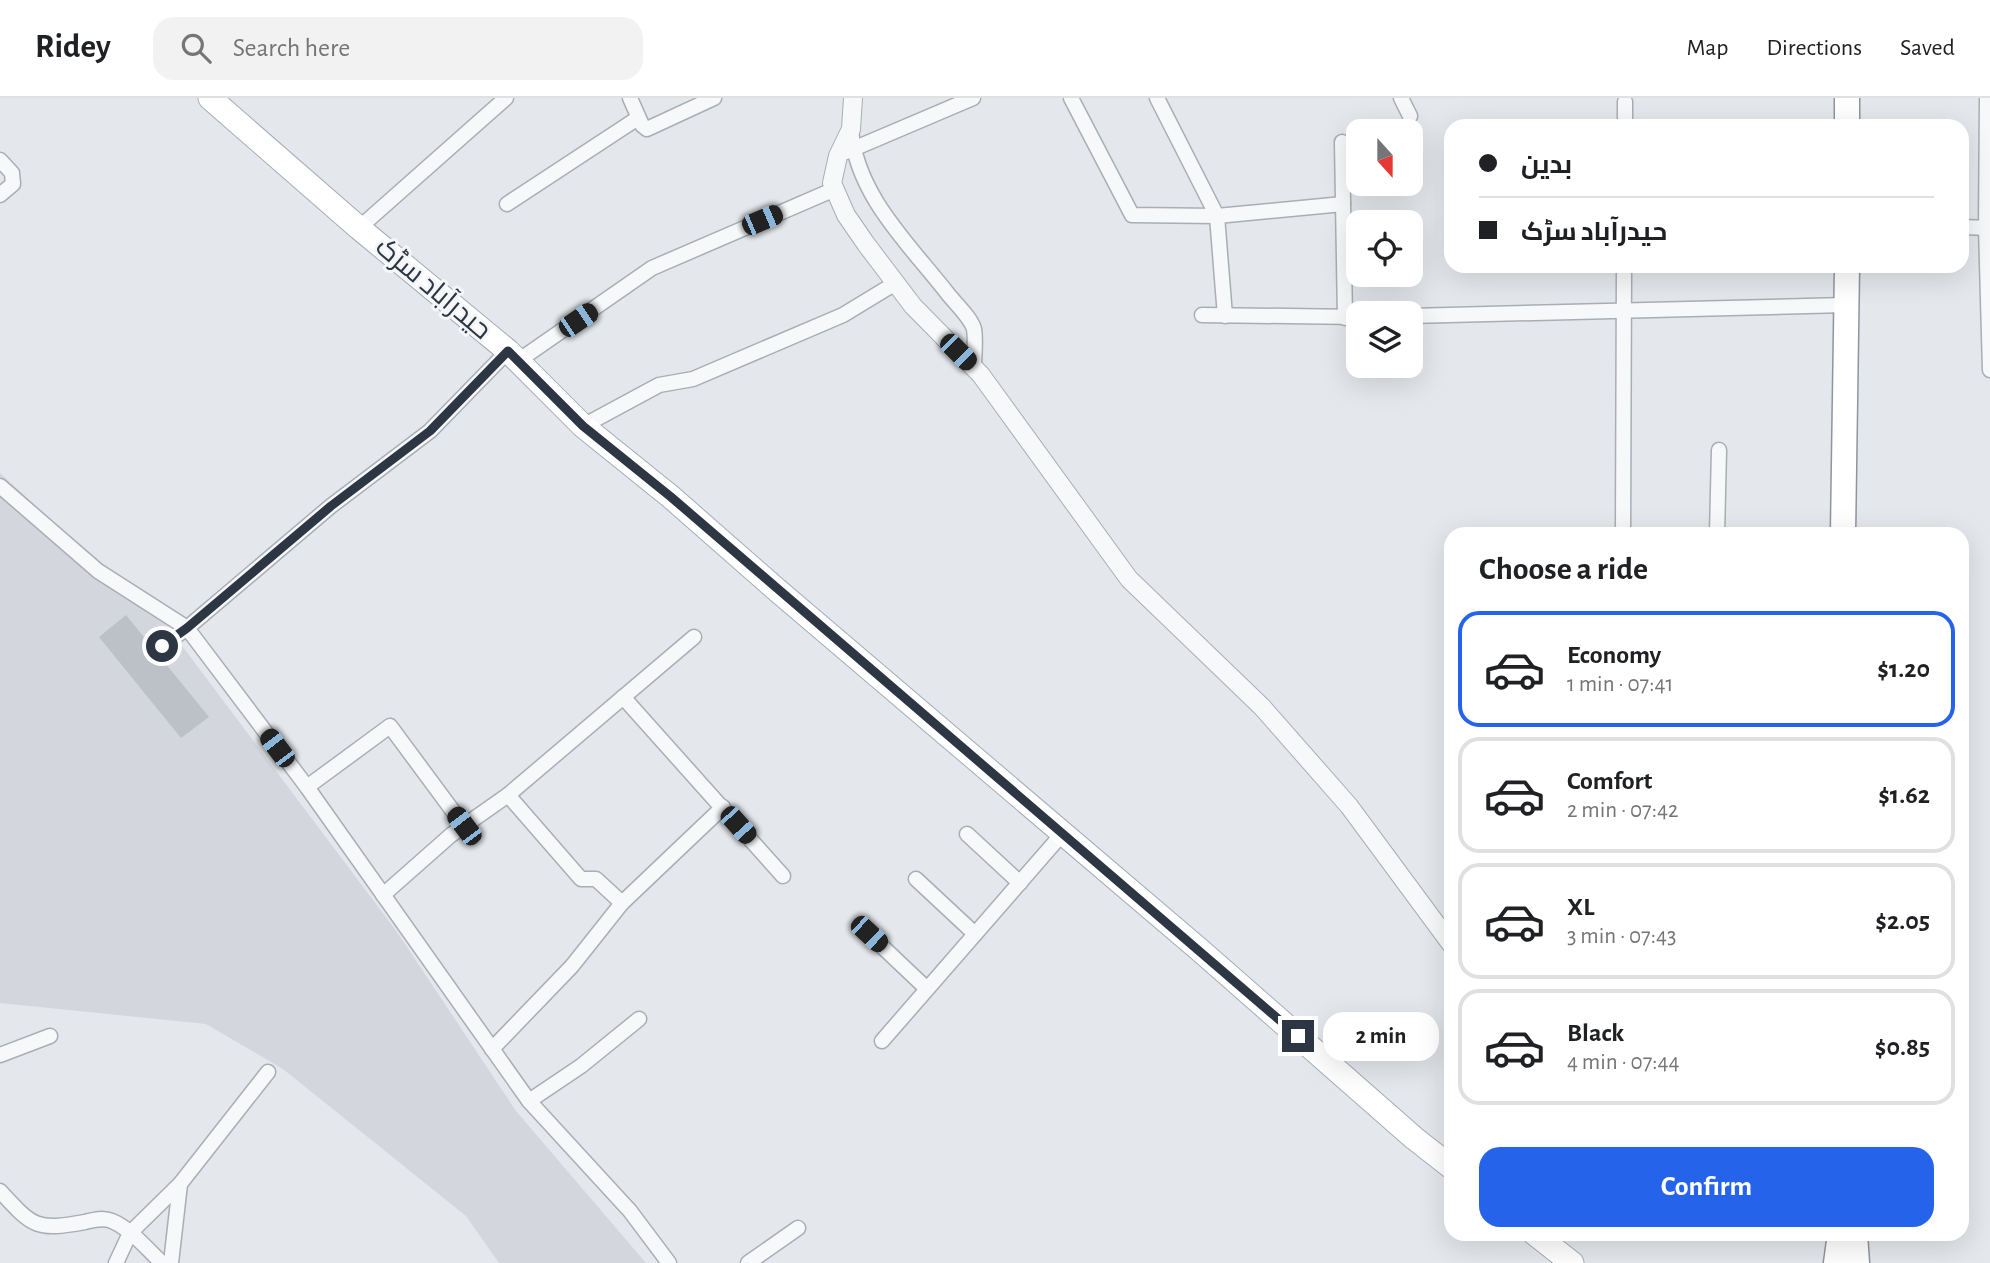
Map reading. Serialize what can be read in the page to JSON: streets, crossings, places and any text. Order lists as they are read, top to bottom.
{
  "streets": {
    "main road": ["حیدرآباد سڑک"]
  },
  "north": "bottom",
  "page": {
    "header": "Ridey",
    "search": "Search here",
    "nav": ["Map", "Directions", "Saved"],
    "banner": ["بدين", "حیدرآباد سڑک"],
    "heading": "Choose a ride",
    "list": [
      {
        "name": "Economy",
        "note": "1 min · 07:41",
        "value": "$1.20"
      },
      {
        "name": "Comfort",
        "note": "2 min · 07:42",
        "value": "$1.62"
      },
      {
        "name": "XL",
        "note": "3 min · 07:43",
        "value": "$2.05"
      },
      {
        "name": "Black",
        "note": "4 min · 07:44",
        "value": "$0.85"
      }
    ],
    "bubble": "2 min",
    "buttons": "Confirm"
  }
}
